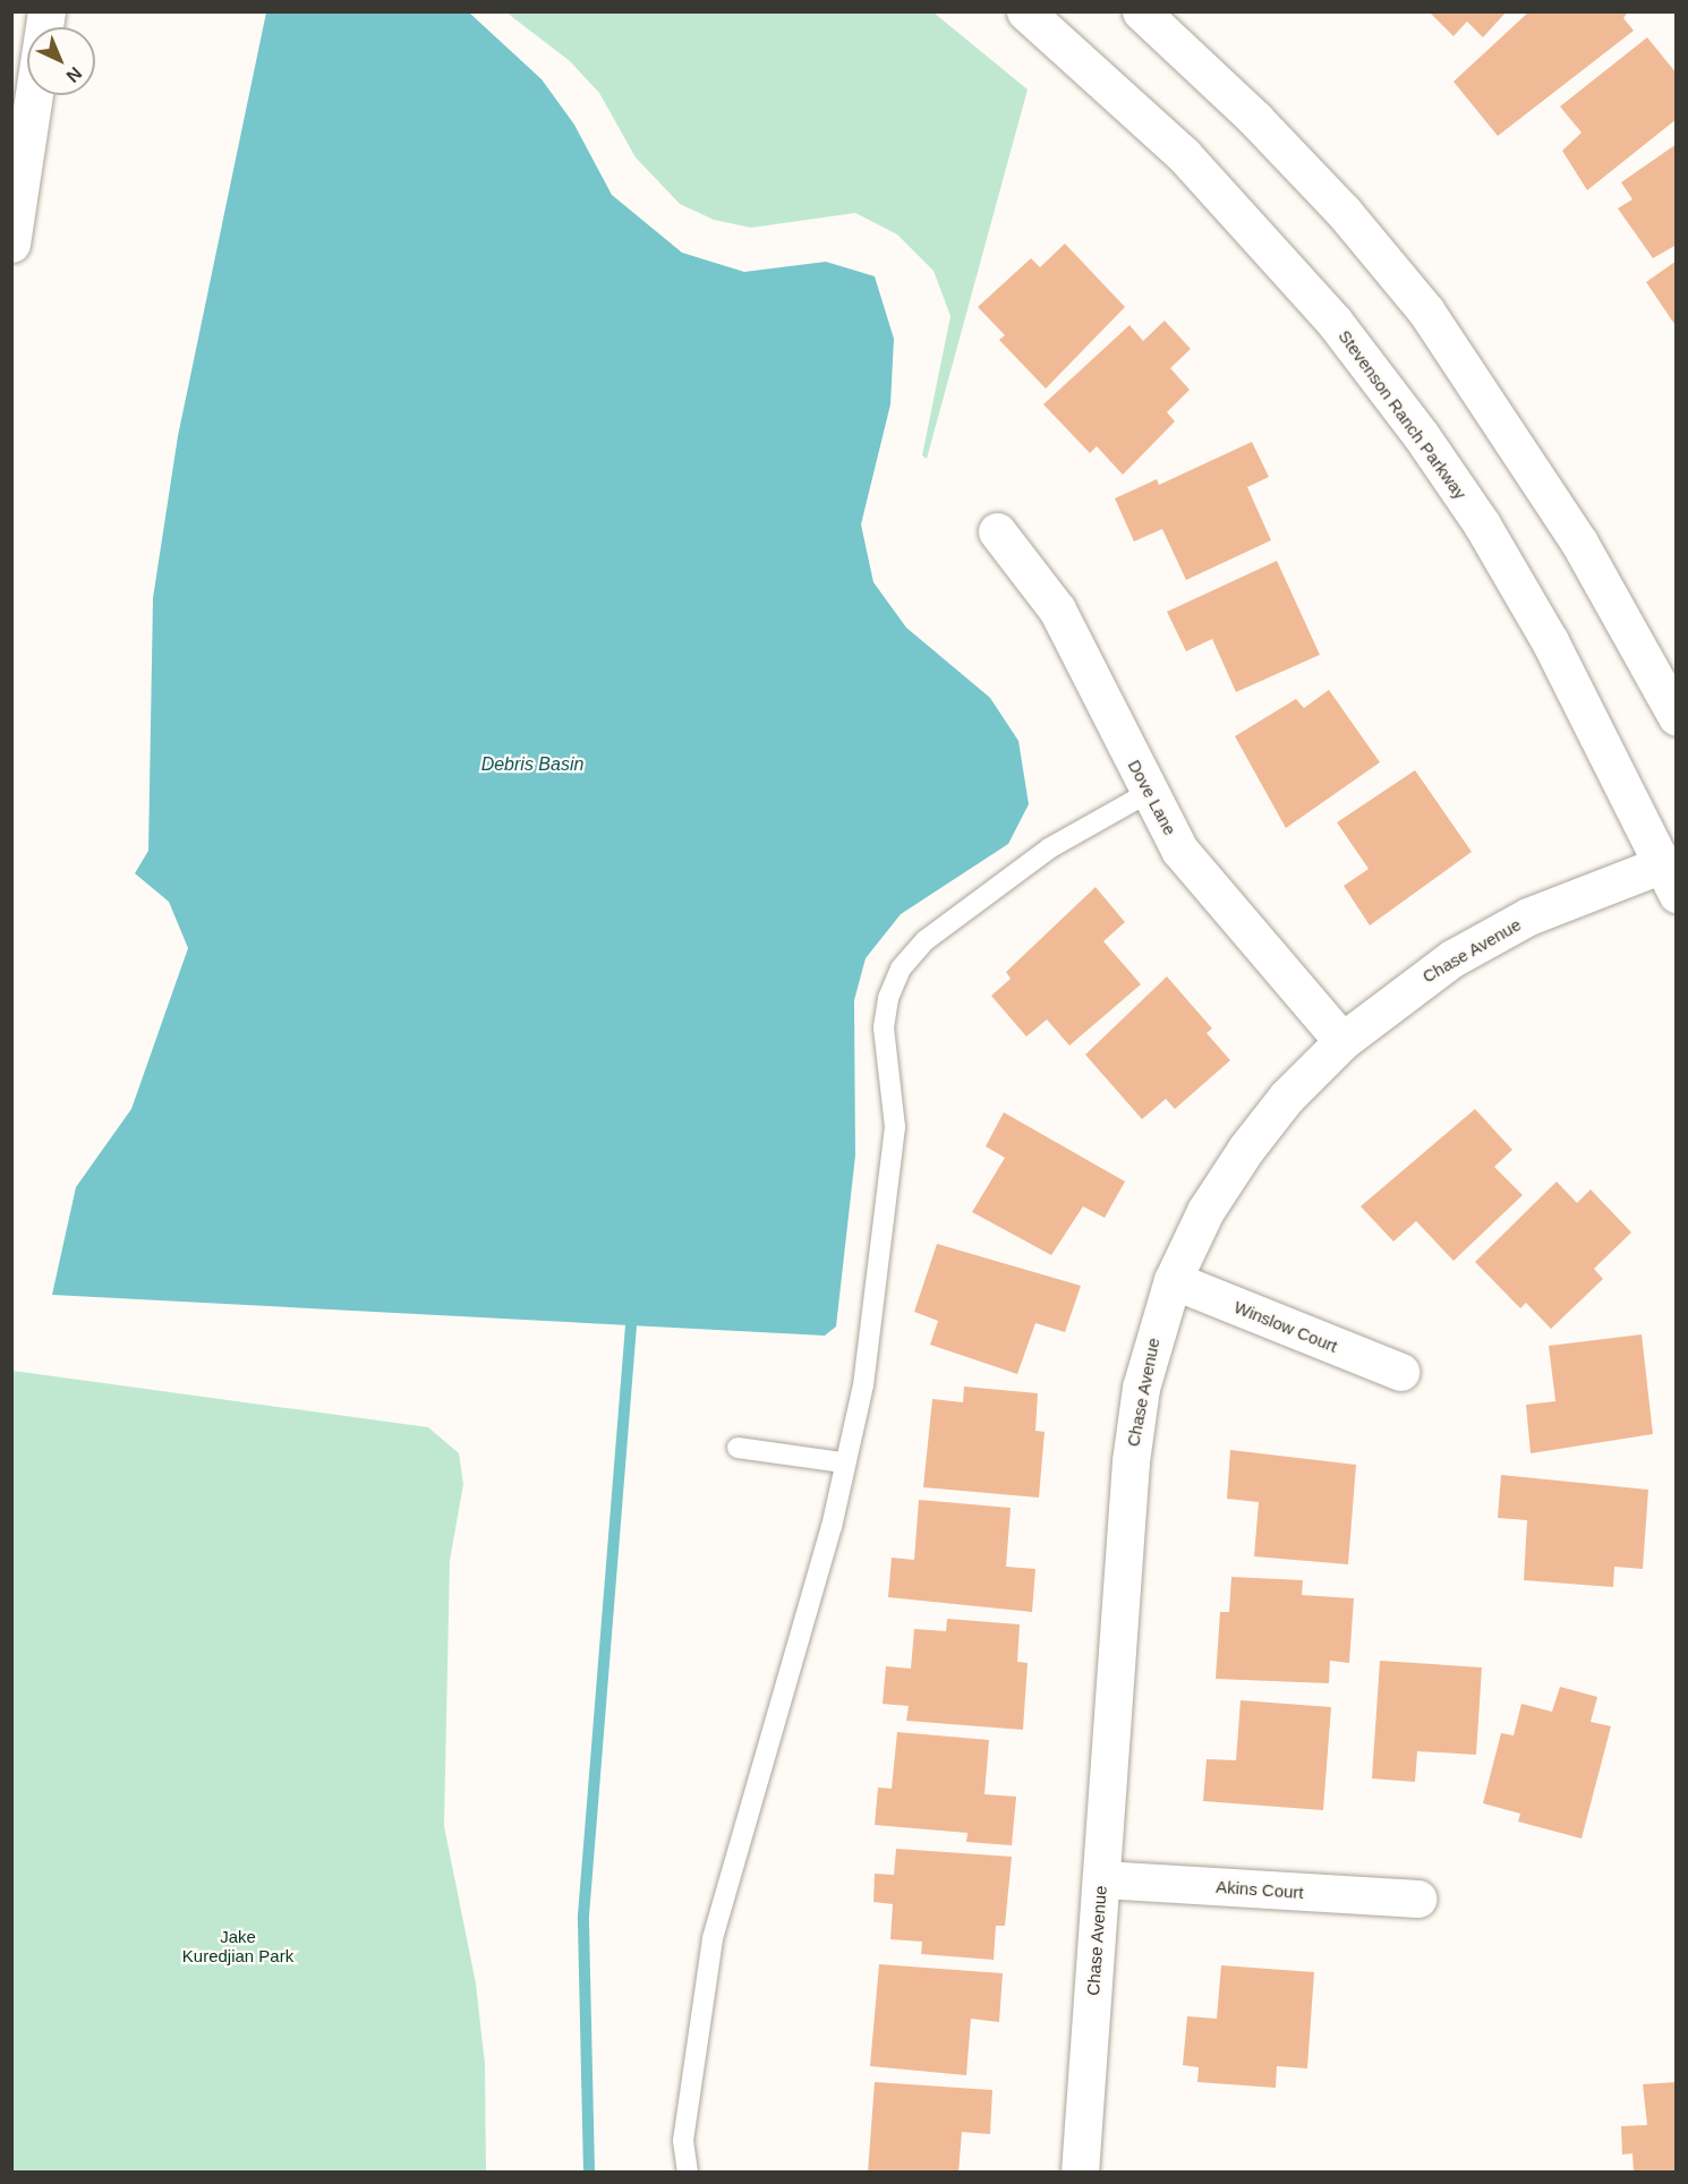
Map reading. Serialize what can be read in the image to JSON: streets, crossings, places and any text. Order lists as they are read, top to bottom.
{
  "streets": {
    "street": [
      "Stevenson Ranch Parkway",
      "Dove Lane",
      "Chase Avenue",
      "Winslow Court",
      "Akins Court"
    ]
  },
  "crossings": [
    ["Stevenson Ranch Parkway", "Chase Avenue"],
    ["Dove Lane", "Chase Avenue"],
    ["Chase Avenue", "Winslow Court"],
    ["Chase Avenue", "Akins Court"]
  ],
  "water": ["Debris Basin"],
  "parks": ["Jake Kuredjian Park"],
  "north": "bottom right"
}
